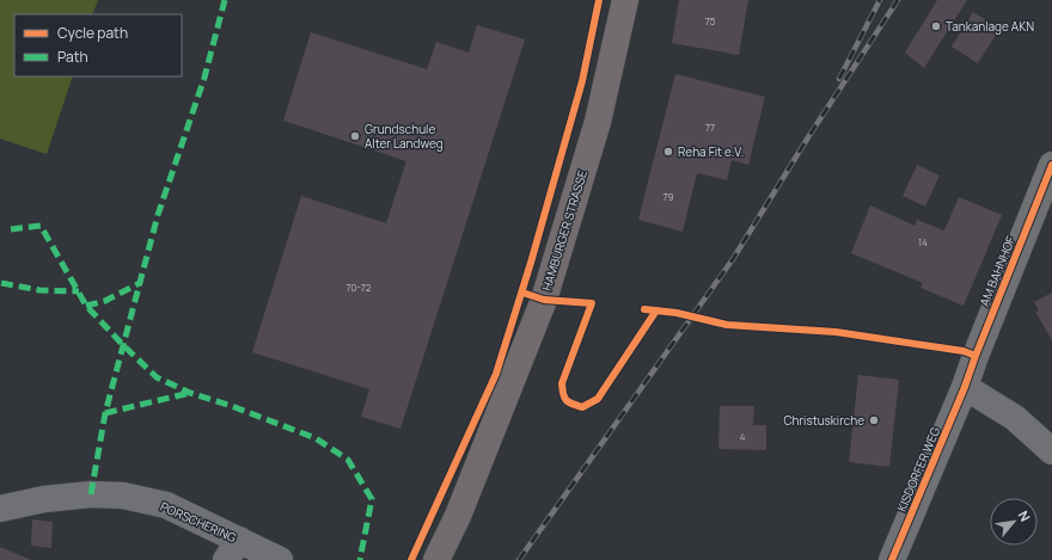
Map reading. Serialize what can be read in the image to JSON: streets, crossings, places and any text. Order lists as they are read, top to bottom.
{
  "streets": {
    "main road": ["HAMBURGER STRASSE"],
    "street": ["AM BAHNHOF", "KISDORFER WEG", "PORSCHERING"]
  },
  "crossings": [
    ["AM BAHNHOF", "KISDORFER WEG"]
  ],
  "places": [
    "Tankanlage AKN",
    "Grundschule Alter Landweg",
    "Reha Fit e.V.",
    "Christuskirche"
  ],
  "house_numbers": [
    "75",
    "77",
    "79",
    "14",
    "70-72",
    "4"
  ],
  "legend": ["Cycle path", "Path"],
  "north": "top right"
}
